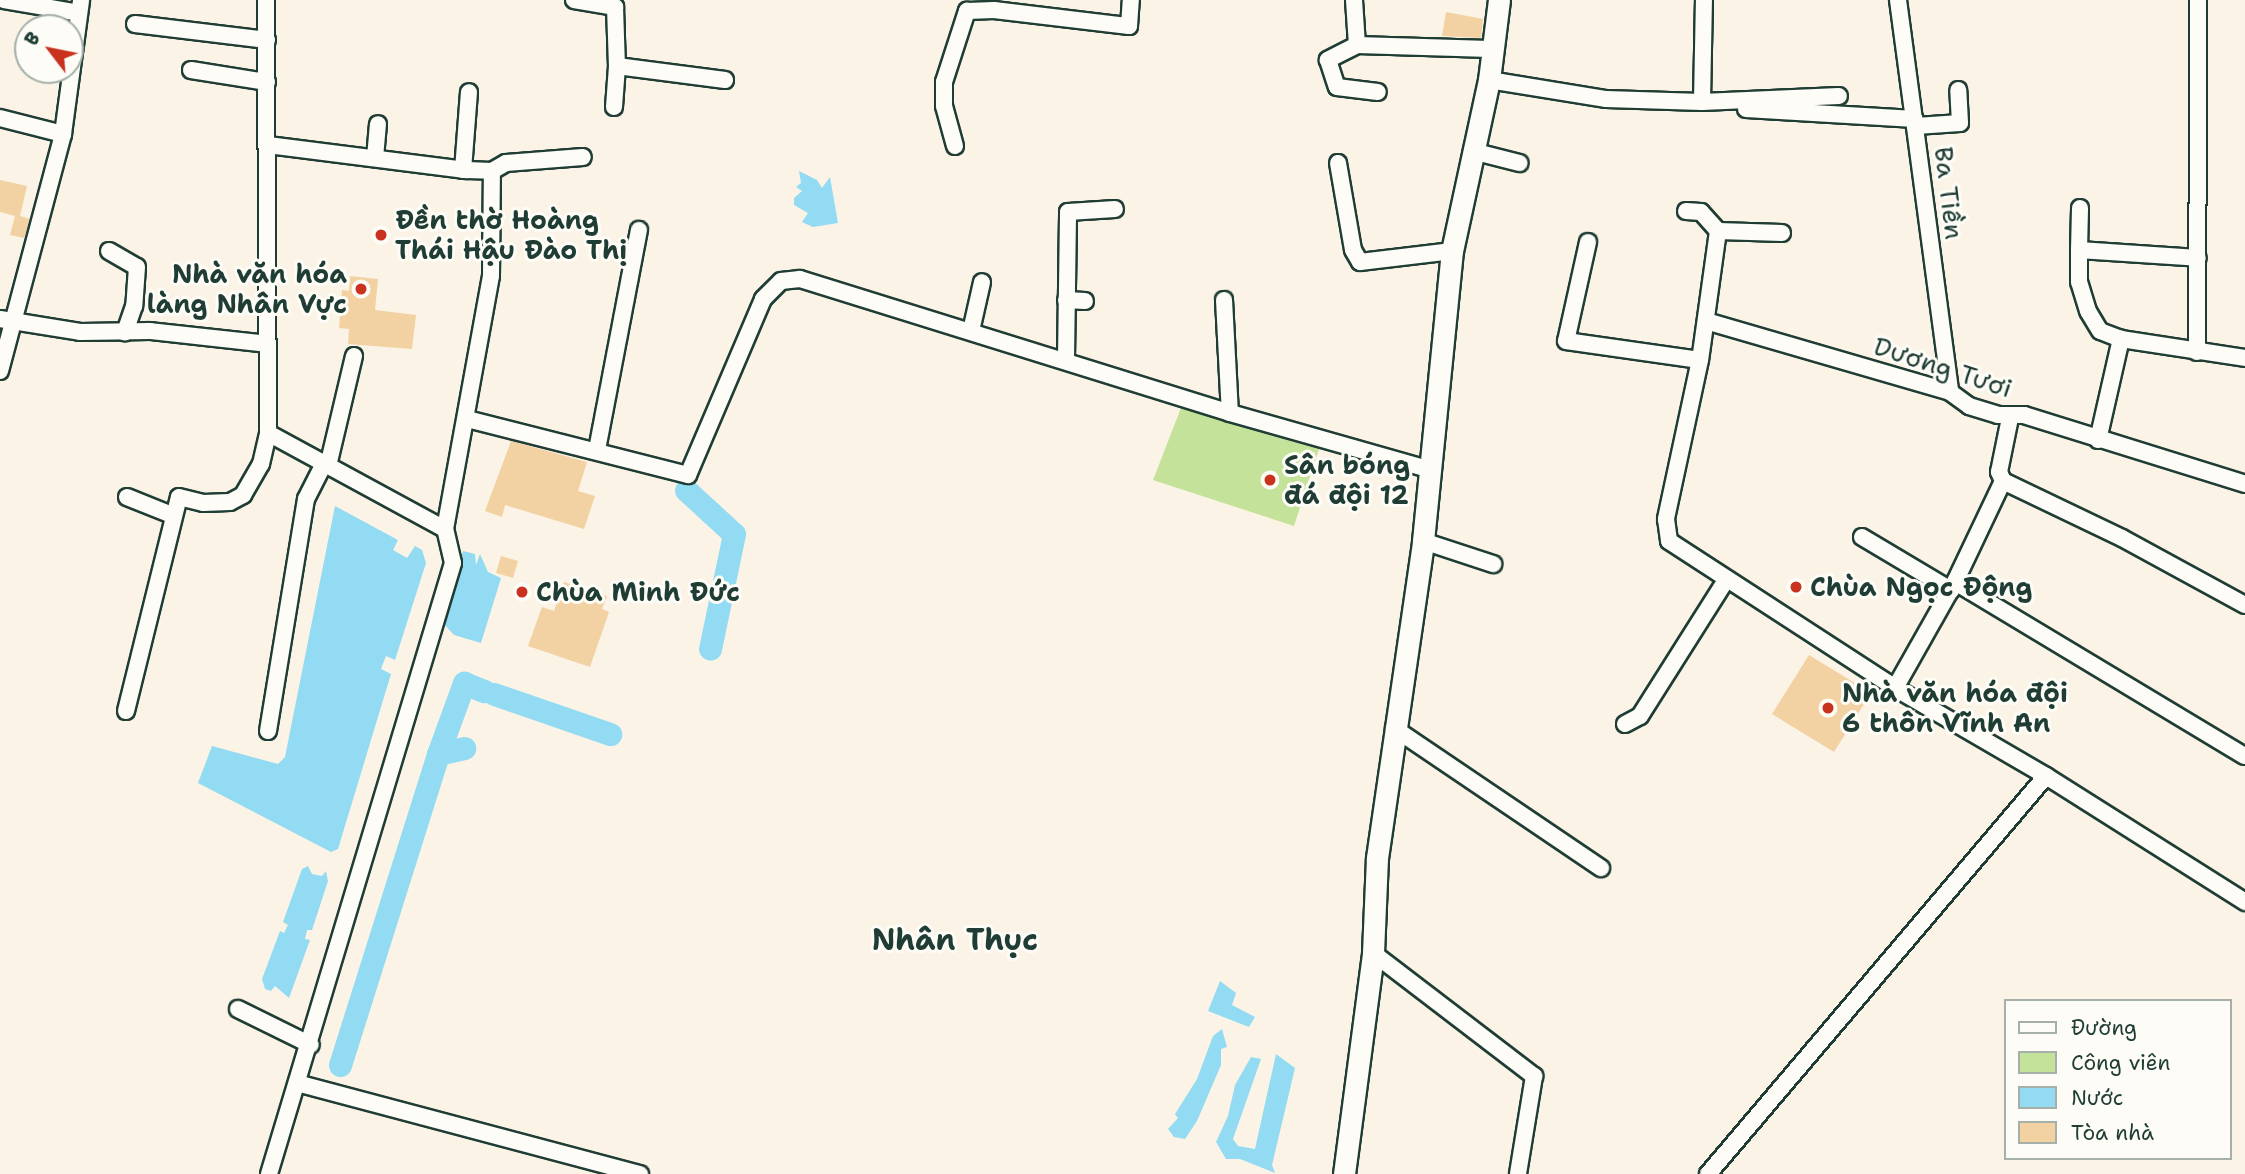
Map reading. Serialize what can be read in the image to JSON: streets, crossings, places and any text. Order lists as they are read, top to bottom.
{
  "streets": {
    "street": ["Ba Tiền", "Dương Tươi"]
  },
  "crossings": [
    ["Ba Tiền", "Dương Tươi"]
  ],
  "districts": ["Nhân Thục"],
  "places": [
    "Đền thờ Hoàng Thái Hậu Đào Thị",
    "Nhà văn hóa làng Nhân Vực",
    "Sân bóng đá đội 12",
    "Chùa Ngọc Động",
    "Chùa Minh Đức",
    "Nhà văn hóa đội 6 thôn Vĩnh An"
  ],
  "legend": [
    "Đường",
    "Công viên",
    "Nước",
    "Tòa nhà"
  ],
  "north": "top left"
}
